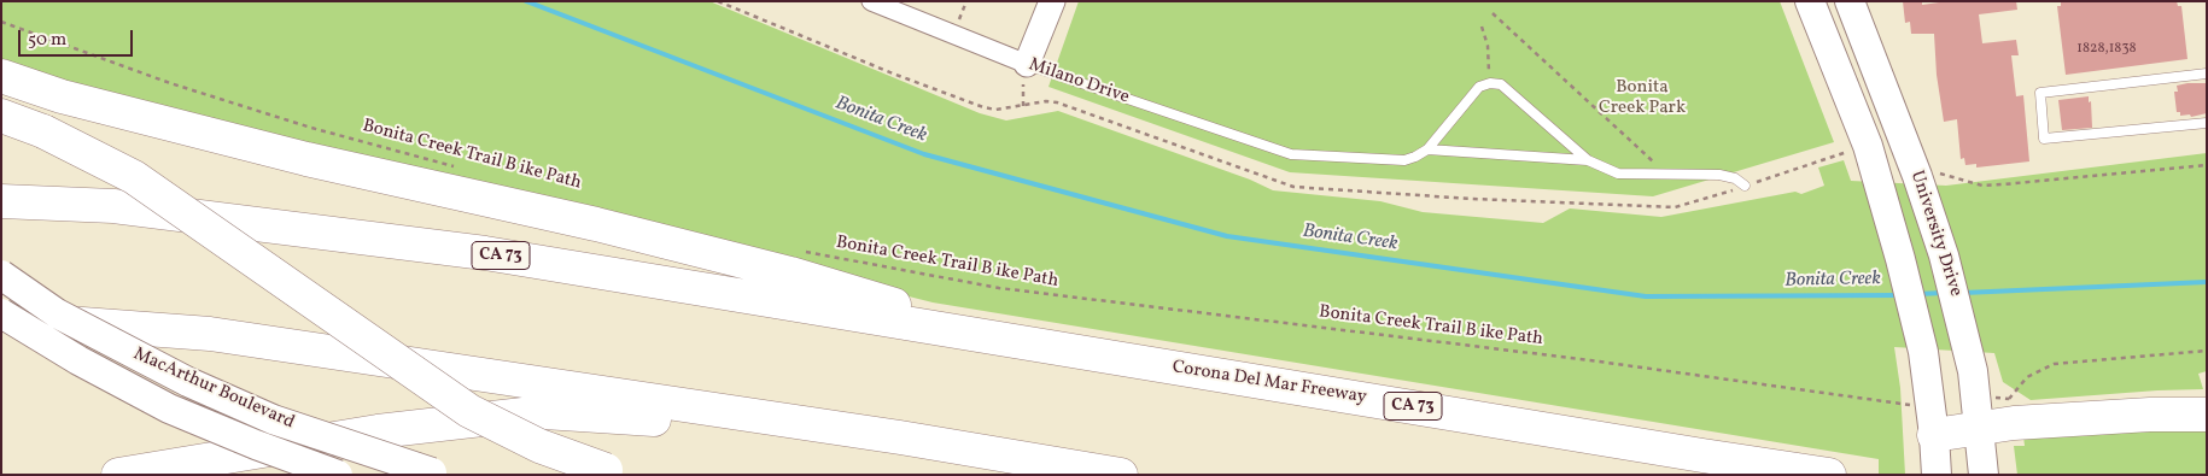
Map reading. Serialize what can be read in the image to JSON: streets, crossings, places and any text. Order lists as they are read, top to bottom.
{
  "streets": {
    "highway": ["CA 73", "Corona Del Mar Freeway"],
    "main road": ["University Drive", "MacArthur Boulevard"],
    "street": ["Milano Drive"],
    "path": ["Bonita Creek Trail B ike Path"]
  },
  "crossings": [
    ["CA 73", "Corona Del Mar Freeway"]
  ],
  "water": ["Bonita Creek"],
  "parks": ["Bonita Creek Park"],
  "house_numbers": ["1828,1838"],
  "scale_bar": "50 m"
}
